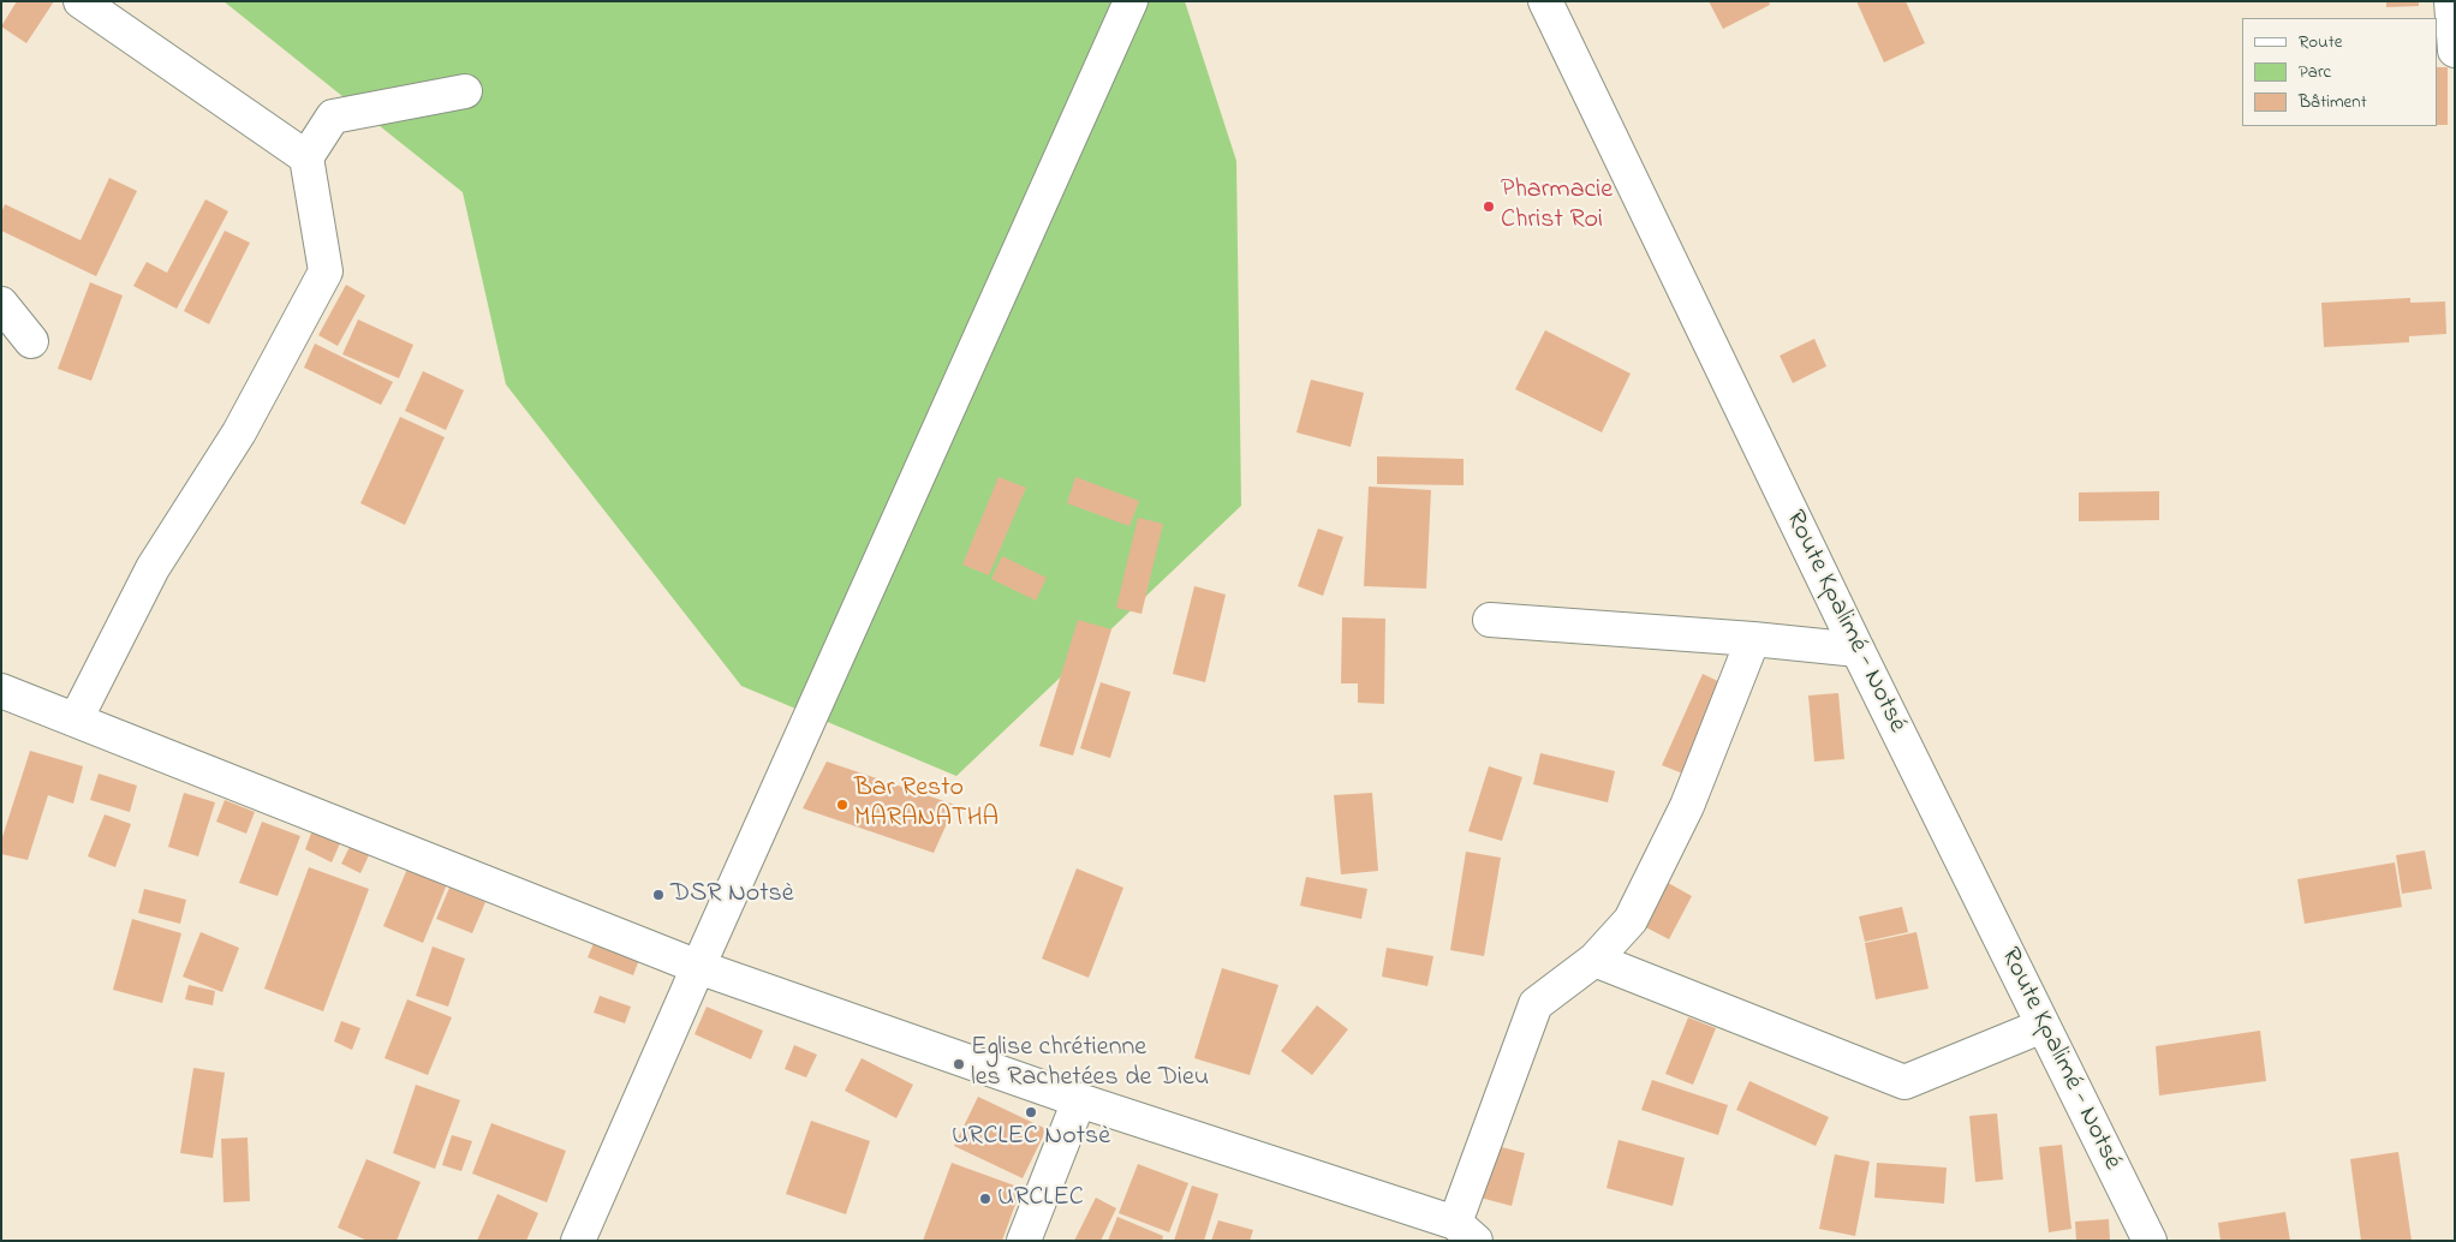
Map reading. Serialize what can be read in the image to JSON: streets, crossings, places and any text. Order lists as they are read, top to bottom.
{
  "streets": {
    "street": ["Route Kpalimé - Notsé"]
  },
  "places": [
    "Pharmacie Christ Roi",
    "Bar Resto MARANATHA",
    "DSR Notsè",
    "Eglise chrétienne les Rachetées de Dieu",
    "URCLEC Notsè",
    "URCLEC"
  ],
  "legend": ["Route", "Parc", "Bâtiment"]
}
